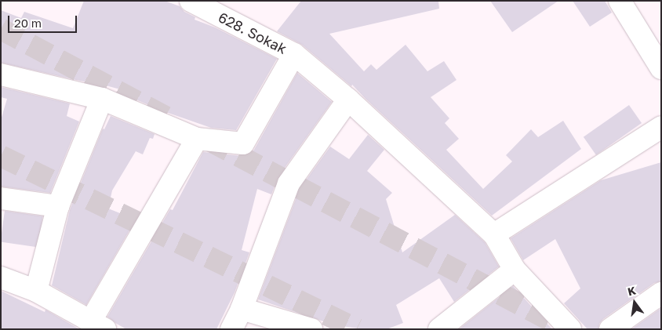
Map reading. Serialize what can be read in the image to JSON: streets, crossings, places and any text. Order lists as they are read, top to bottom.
{
  "streets": {
    "street": ["628. Sokak"]
  },
  "scale_bar": "20 m",
  "north": "top"
}
